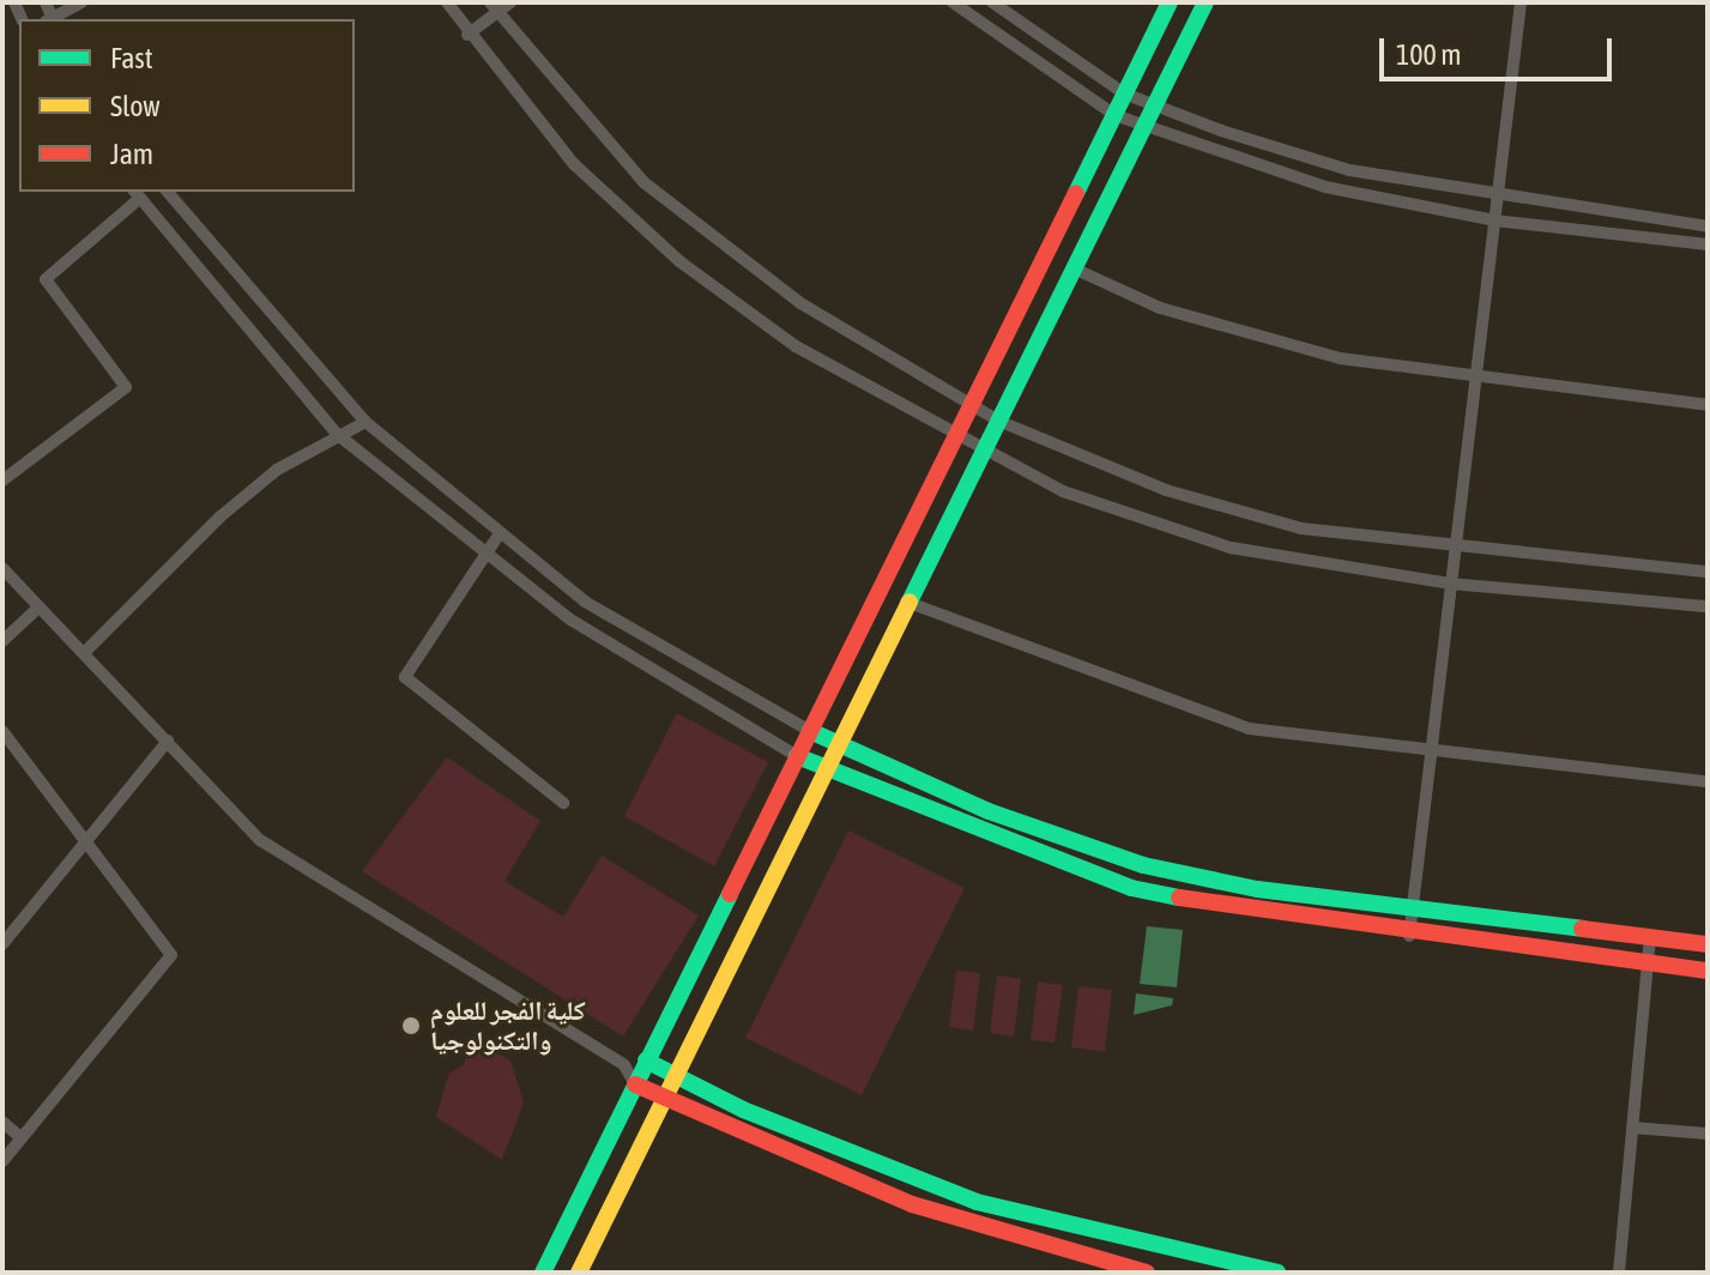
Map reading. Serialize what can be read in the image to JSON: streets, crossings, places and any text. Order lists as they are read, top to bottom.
{
  "places": ["كلية الفجر للعلوم والتكنولوجيا"],
  "legend": ["Fast", "Slow", "Jam"],
  "scale_bar": "100 m"
}
